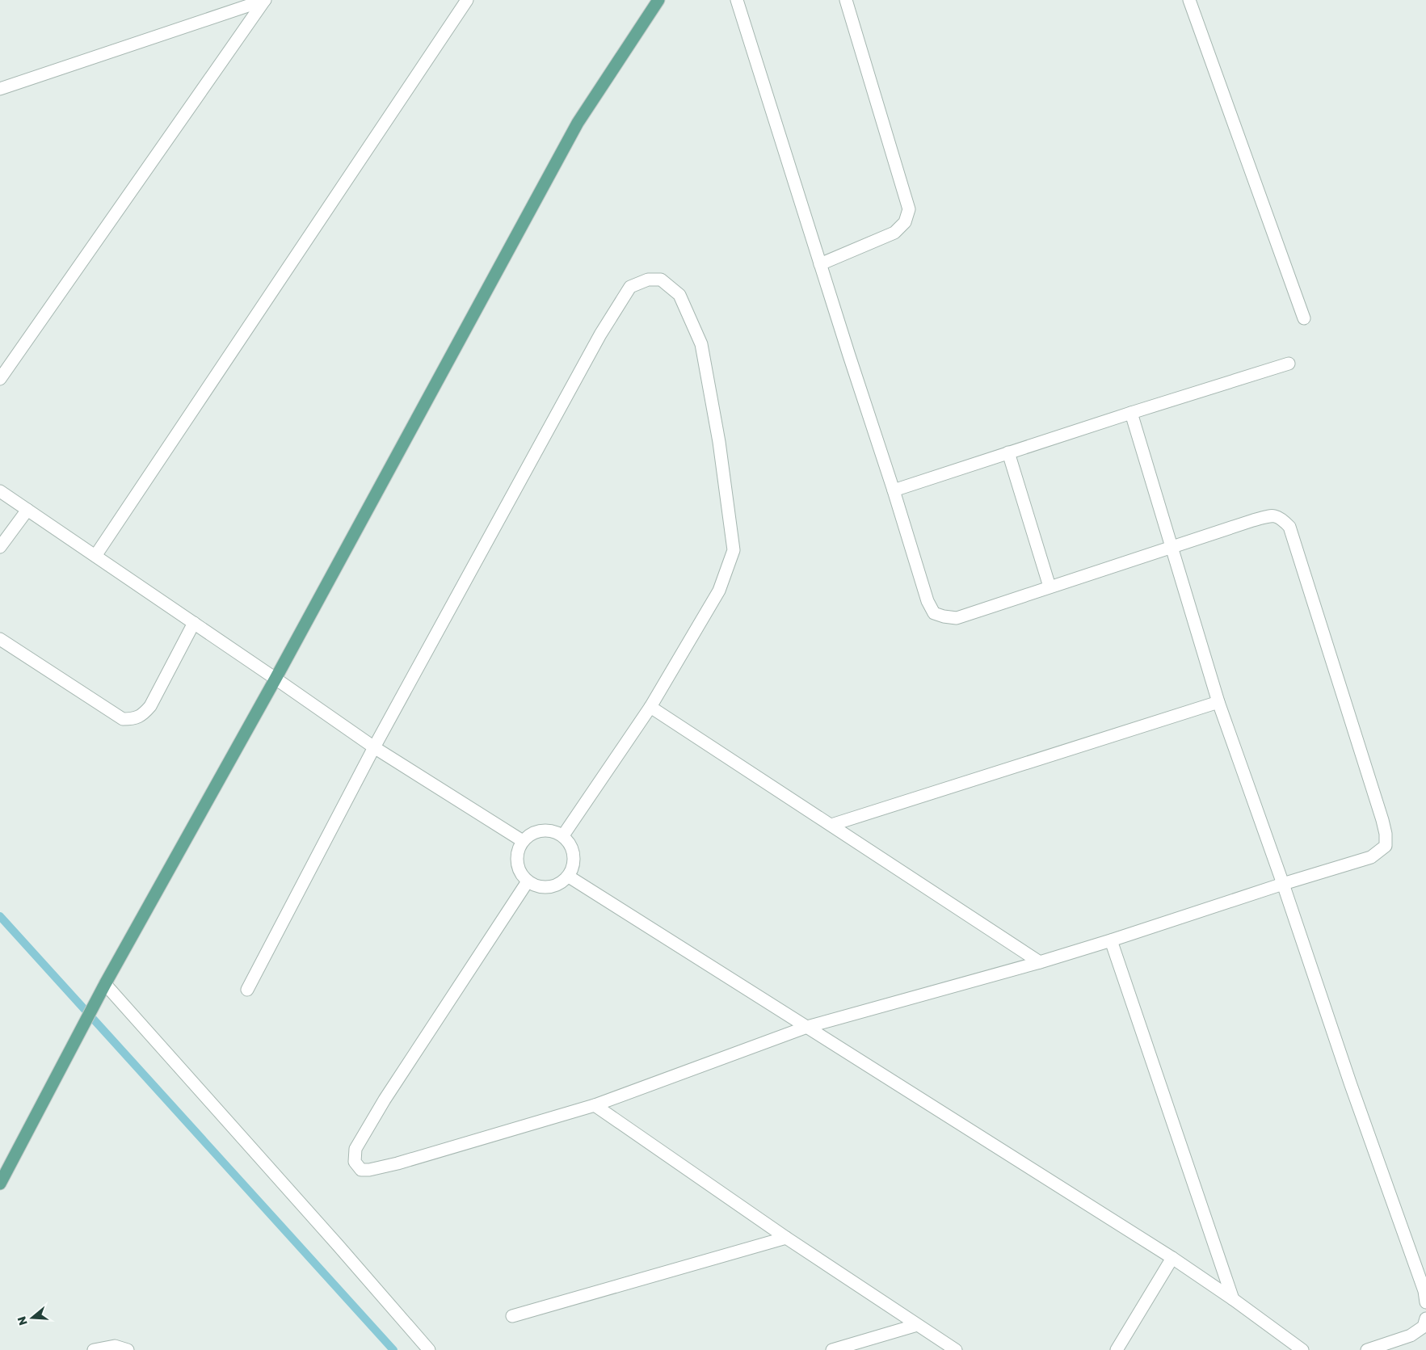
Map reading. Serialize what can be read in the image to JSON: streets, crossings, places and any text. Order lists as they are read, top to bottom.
{
  "north": "left"
}
